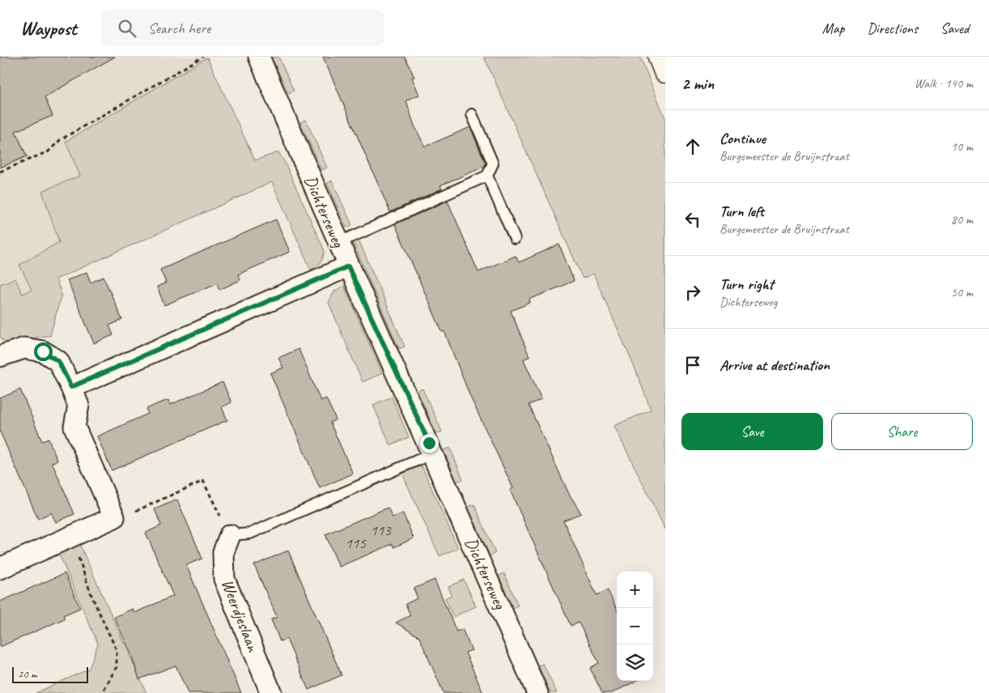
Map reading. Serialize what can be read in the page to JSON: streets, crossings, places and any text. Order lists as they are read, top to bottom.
{
  "streets": {
    "street": ["Dichterseweg", "Weerdjeslaan"]
  },
  "house_numbers": ["113", "115"],
  "scale_bar": "20 m",
  "page": {
    "header": "Waypost",
    "search": "Search here",
    "nav": ["Map", "Directions", "Saved"],
    "heading": ["2 min", "Walk · 140 m"],
    "list": [
      ["Continue", "Burgemeester de Bruijnstraat", "10 m"],
      ["Turn left", "Burgemeester de Bruijnstraat", "80 m"],
      ["Turn right", "Dichterseweg", "50 m"],
      "Arrive at destination"
    ],
    "buttons": ["Save", "Share"],
    "map_buttons": ["+", "−"],
    "scale": "20 m"
  }
}
